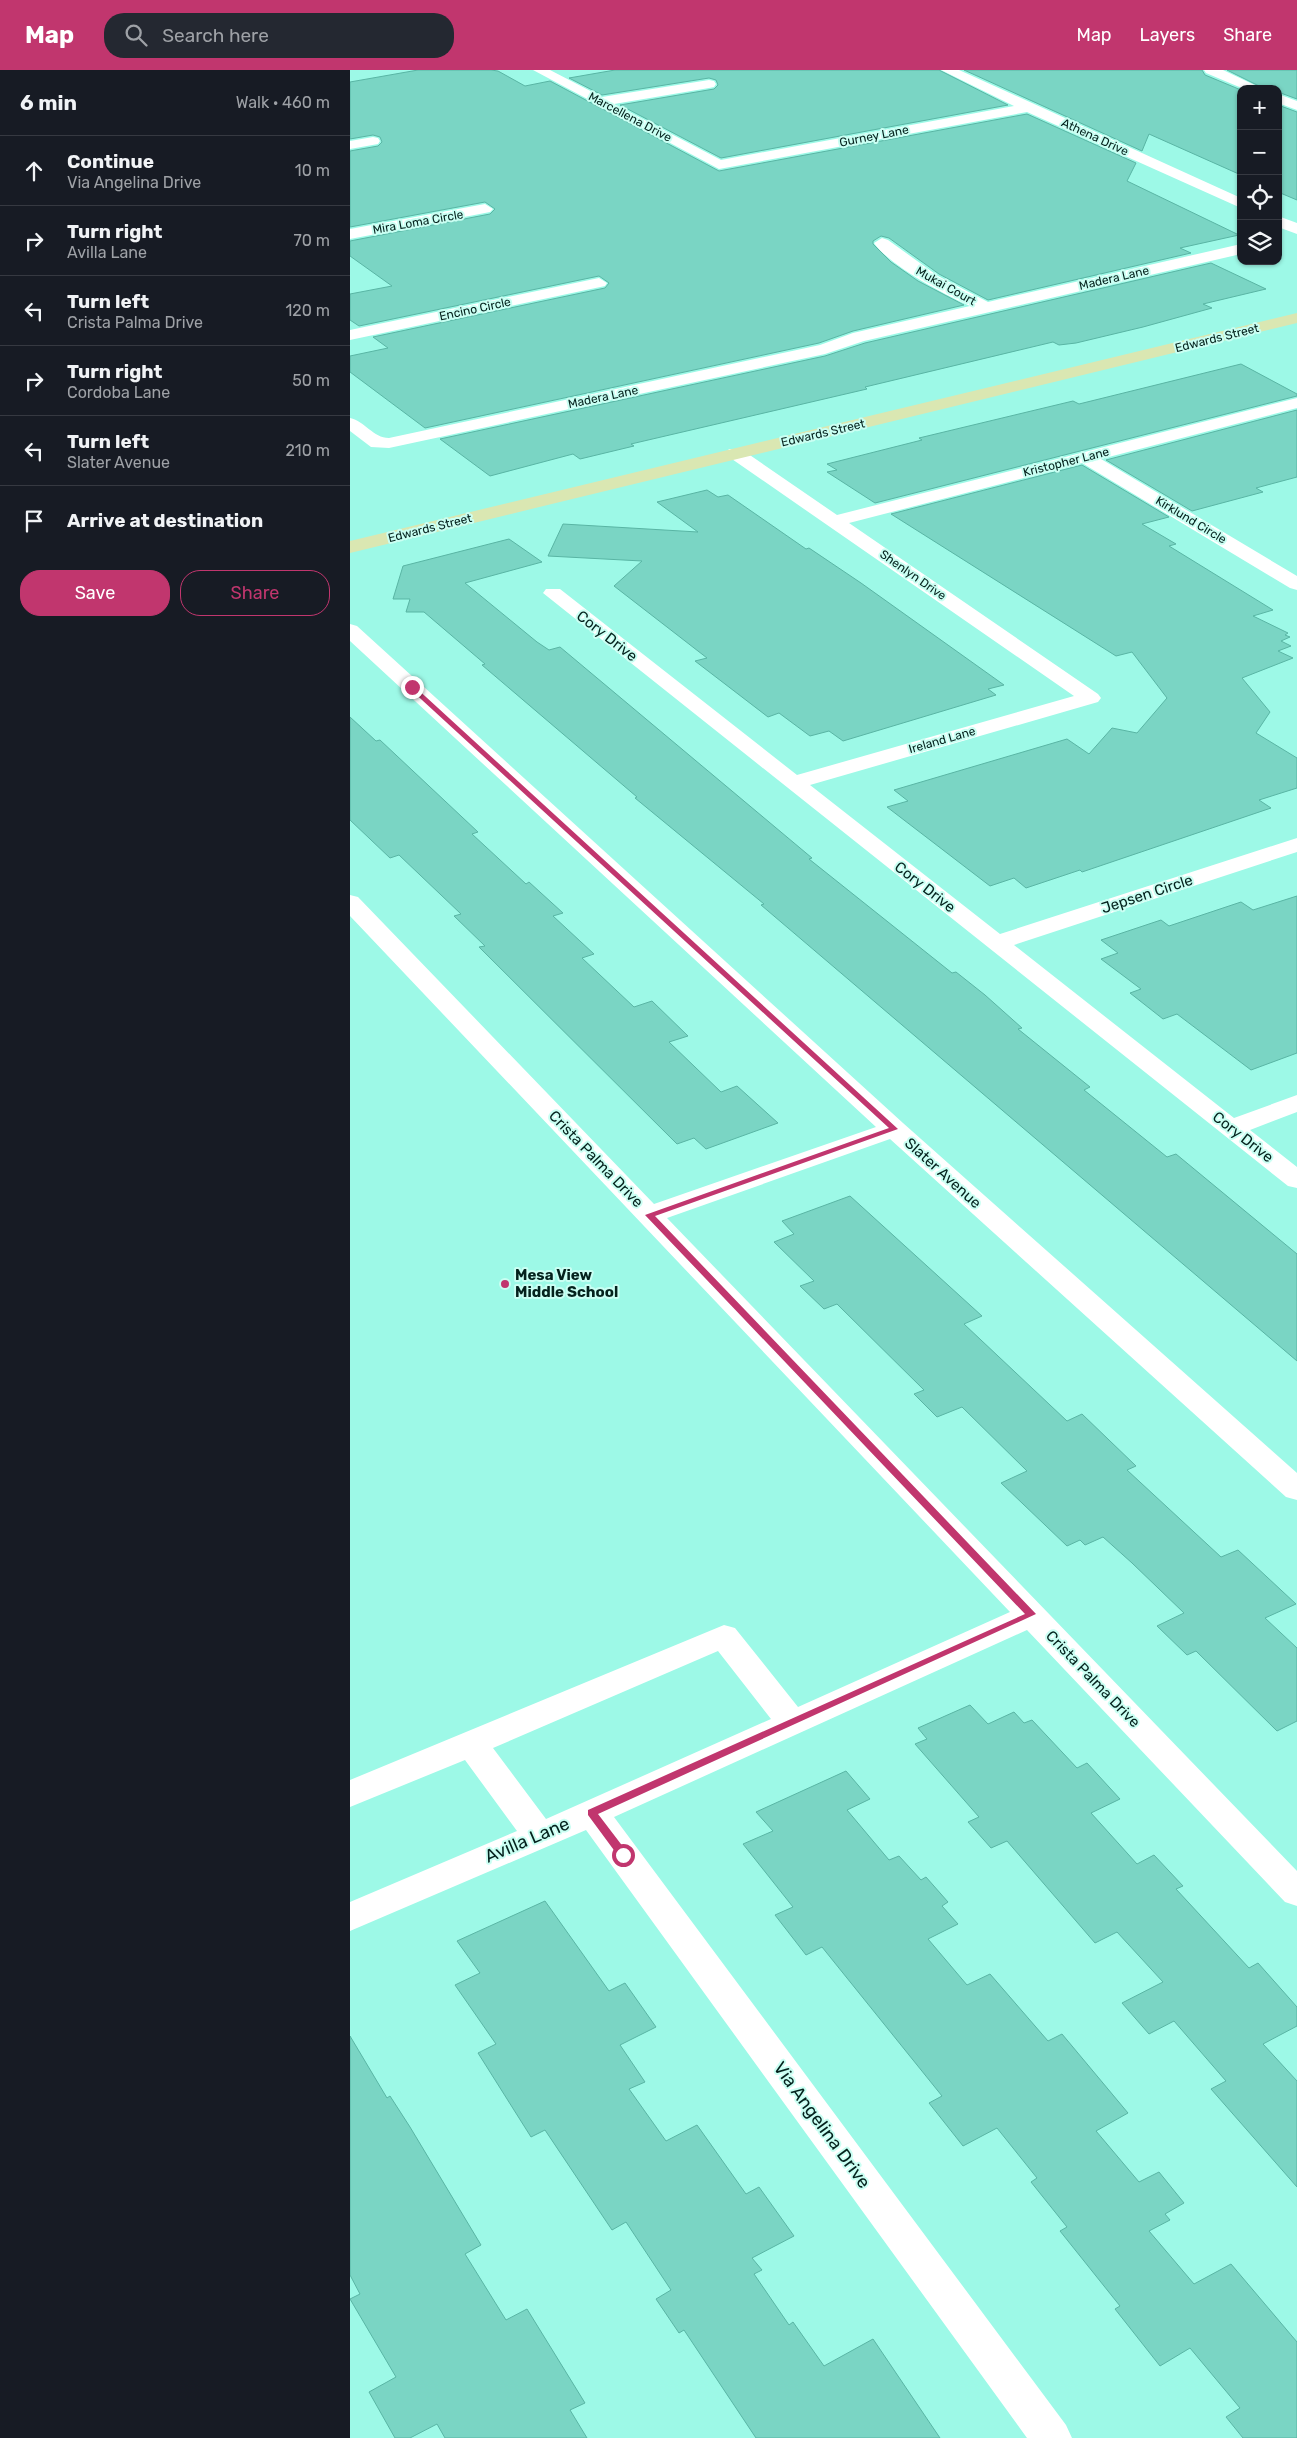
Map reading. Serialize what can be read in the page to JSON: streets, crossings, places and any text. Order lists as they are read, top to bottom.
{
  "streets": {
    "main road": ["Edwards Street"],
    "street": [
      "Marcellena Drive",
      "Gurney Lane",
      "Athena Drive",
      "Mira Loma Circle",
      "Madera Lane",
      "Mukai Court",
      "Encino Circle",
      "Kristopher Lane",
      "Kirklund Circle",
      "Shenlyn Drive",
      "Cory Drive",
      "Ireland Lane",
      "Jepsen Circle",
      "Crista Palma Drive",
      "Slater Avenue",
      "Avilla Lane",
      "Via Angelina Drive"
    ]
  },
  "crossings": [
    ["Marcellena Drive", "Gurney Lane"],
    ["Gurney Lane", "Athena Drive"],
    ["Madera Lane", "Mukai Court"],
    ["Edwards Street", "Shenlyn Drive"],
    ["Kristopher Lane", "Kirklund Circle"],
    ["Kristopher Lane", "Shenlyn Drive"],
    ["Shenlyn Drive", "Ireland Lane"],
    ["Cory Drive", "Ireland Lane"],
    ["Cory Drive", "Jepsen Circle"],
    ["Crista Palma Drive", "Avilla Lane"],
    ["Avilla Lane", "Via Angelina Drive"]
  ],
  "places": ["Mesa View Middle School"],
  "page": {
    "header": "Map",
    "search": "Search here",
    "nav": ["Map", "Layers", "Share"],
    "heading": ["6 min", "Walk · 460 m"],
    "map_buttons": ["+", "−"],
    "list": [
      ["Continue", "Via Angelina Drive", "10 m"],
      ["Turn right", "Avilla Lane", "70 m"],
      ["Turn left", "Crista Palma Drive", "120 m"],
      ["Turn right", "Cordoba Lane", "50 m"],
      ["Turn left", "Slater Avenue", "210 m"],
      "Arrive at destination"
    ],
    "buttons": ["Save", "Share"]
  }
}
